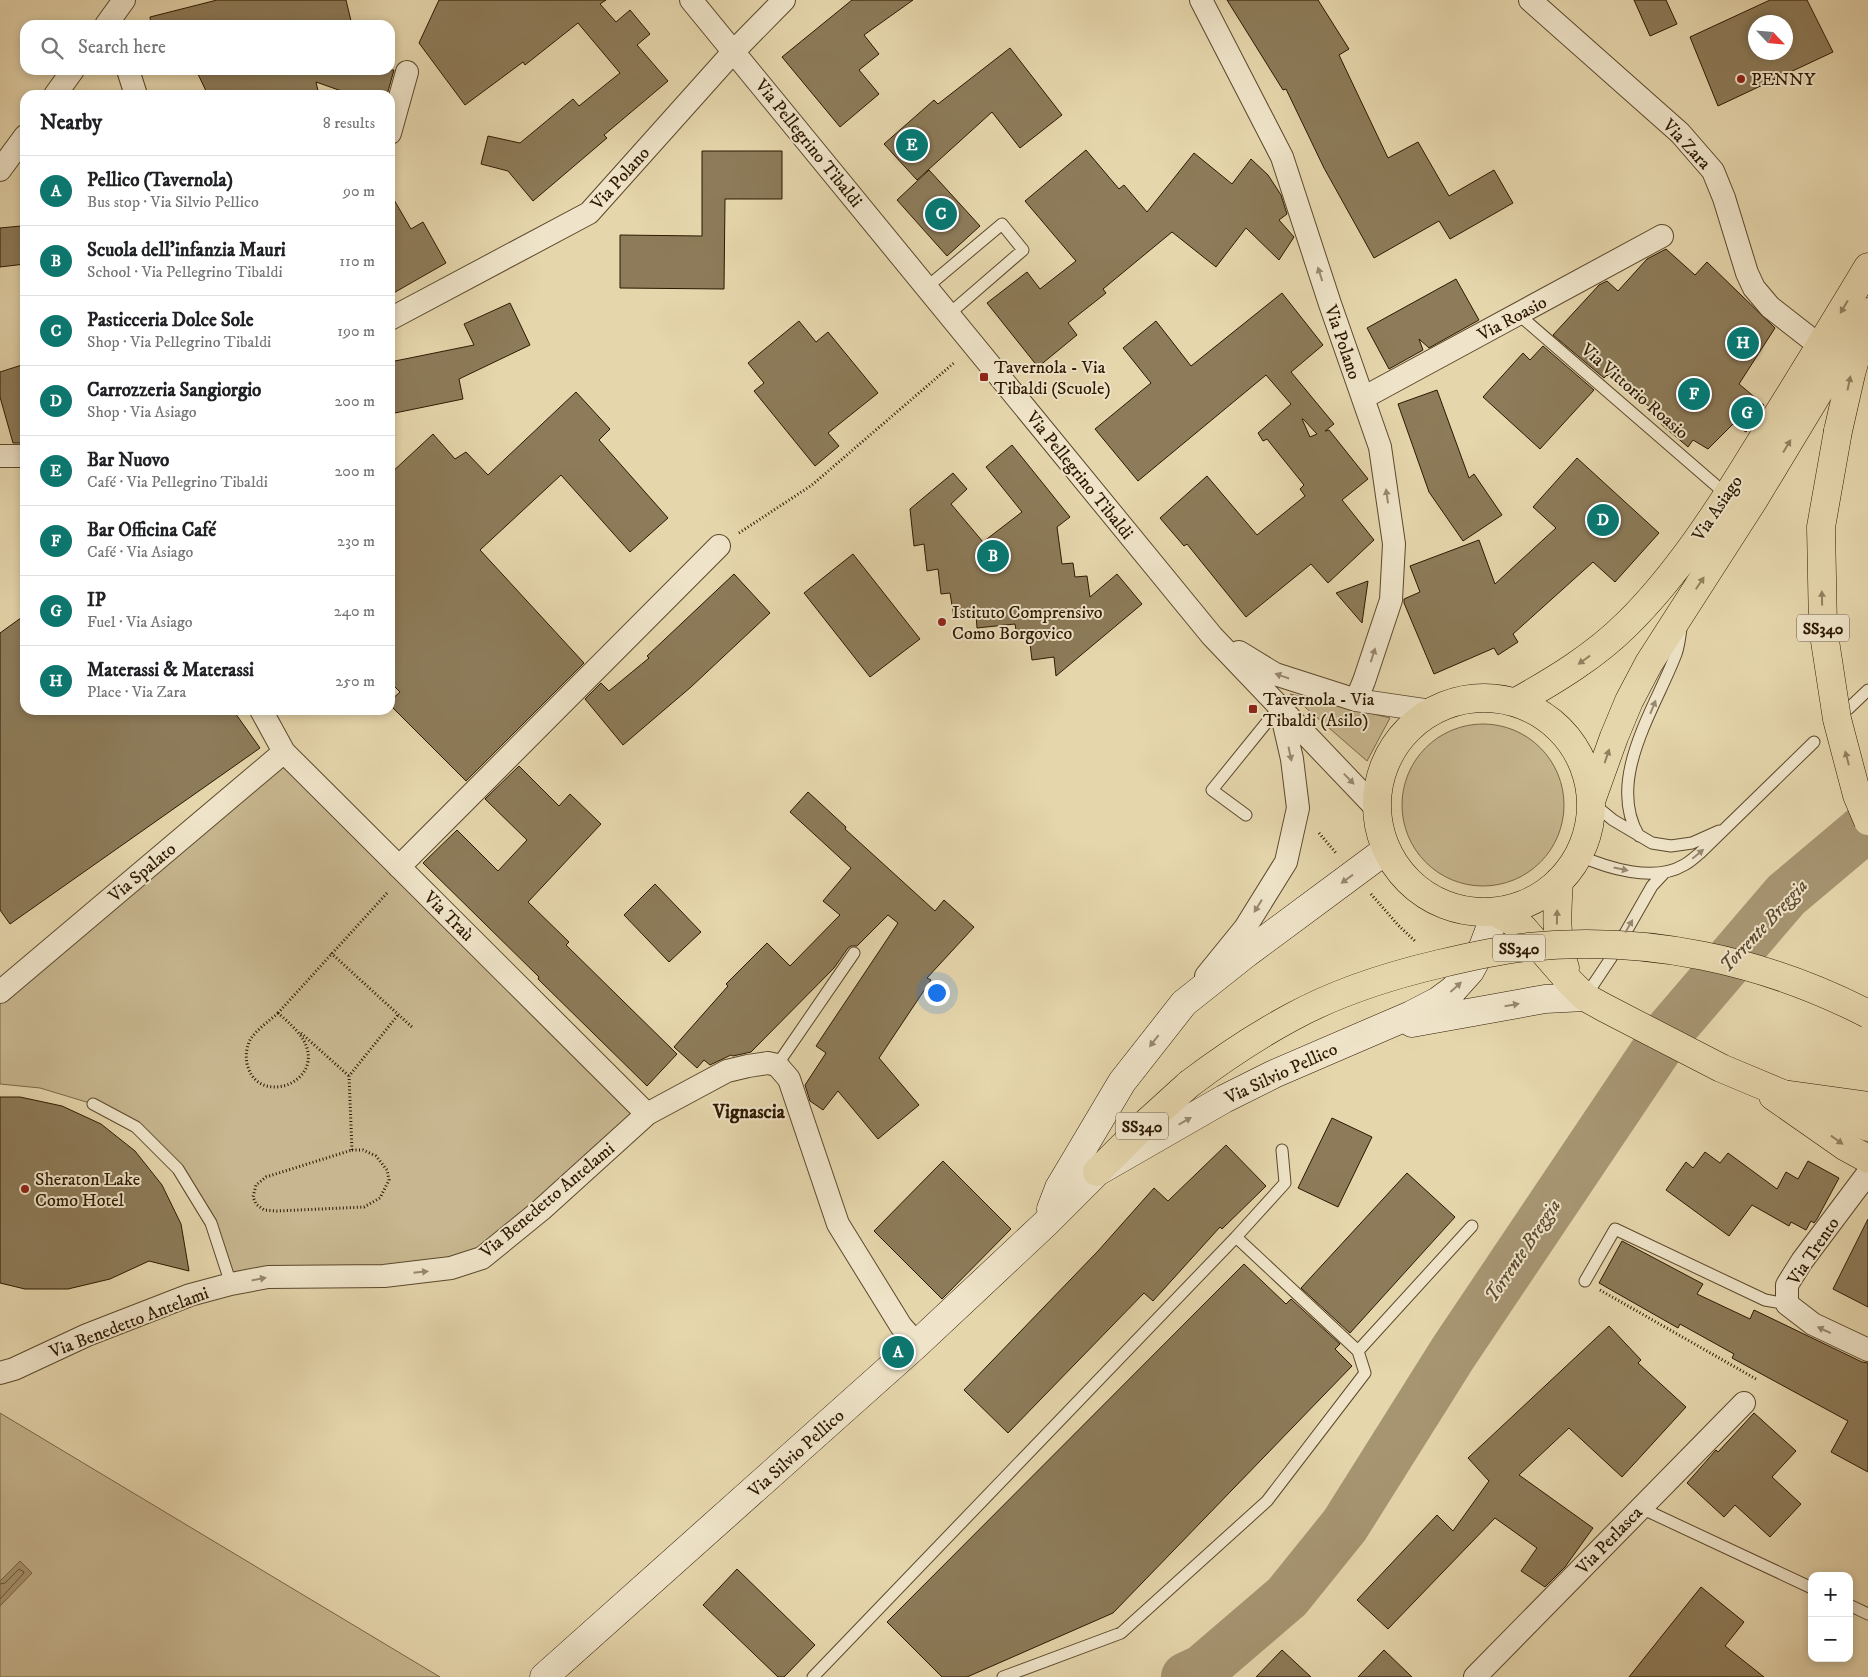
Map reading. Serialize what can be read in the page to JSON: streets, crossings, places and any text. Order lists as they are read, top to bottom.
{
  "streets": {
    "main road": ["Via Asiago", "SS340", "Via Silvio Pellico"],
    "street": [
      "Via Pellegrino Tibaldi",
      "Via Zara",
      "Via Polano",
      "Via Roasio",
      "Via Spalato",
      "Via Traù",
      "Via Benedetto Antelami",
      "Via Trento",
      "Via Perlasca"
    ],
    "lane": ["Via Vittorio Roasio"]
  },
  "crossings": [
    ["Via Pellegrino Tibaldi", "Via Polano"],
    ["Via Zara", "Via Asiago"],
    ["Via Polano", "Via Roasio"],
    ["Via Roasio", "Via Vittorio Roasio"],
    ["Via Vittorio Roasio", "Via Asiago"],
    ["Via Asiago", "SS340"],
    ["SS340", "Via Silvio Pellico"],
    ["Via Spalato", "Via Traù"],
    ["Via Traù", "Via Benedetto Antelami"]
  ],
  "one_way": ["Via Polano", "Via Benedetto Antelami", "Via Trento"],
  "districts": ["Vignascia"],
  "water": ["Torrente Breggia"],
  "places": {
    "other": ["PENNY", "Istituto Comprensivo Como Borgovico", "Sheraton Lake Como Hotel"],
    "transit": ["Tavernola - Via Tibaldi (Scuole)", "Tavernola - Via Tibaldi (Asilo)"]
  },
  "north": "bottom right",
  "page": {
    "search": "Search here",
    "heading": ["Nearby", "8 results"],
    "pins": [
      "E",
      "C",
      "H",
      "F",
      "G",
      "D",
      "B",
      "A"
    ],
    "list": [
      {
        "mark": "A",
        "name": "Pellico (Tavernola)",
        "note": "Bus stop · Via Silvio Pellico",
        "value": "90 m"
      },
      {
        "mark": "B",
        "name": "Scuola dell'infanzia Mauri",
        "note": "School · Via Pellegrino Tibaldi",
        "value": "110 m"
      },
      {
        "mark": "C",
        "name": "Pasticceria Dolce Sole",
        "note": "Shop · Via Pellegrino Tibaldi",
        "value": "190 m"
      },
      {
        "mark": "D",
        "name": "Carrozzeria Sangiorgio",
        "note": "Shop · Via Asiago",
        "value": "200 m"
      },
      {
        "mark": "E",
        "name": "Bar Nuovo",
        "note": "Café · Via Pellegrino Tibaldi",
        "value": "200 m"
      },
      {
        "mark": "F",
        "name": "Bar Officina Café",
        "note": "Café · Via Asiago",
        "value": "230 m"
      },
      {
        "mark": "G",
        "name": "IP",
        "note": "Fuel · Via Asiago",
        "value": "240 m"
      },
      {
        "mark": "H",
        "name": "Materassi & Materassi",
        "note": "Place · Via Zara",
        "value": "250 m"
      }
    ],
    "map_buttons": ["+", "−"]
  }
}
